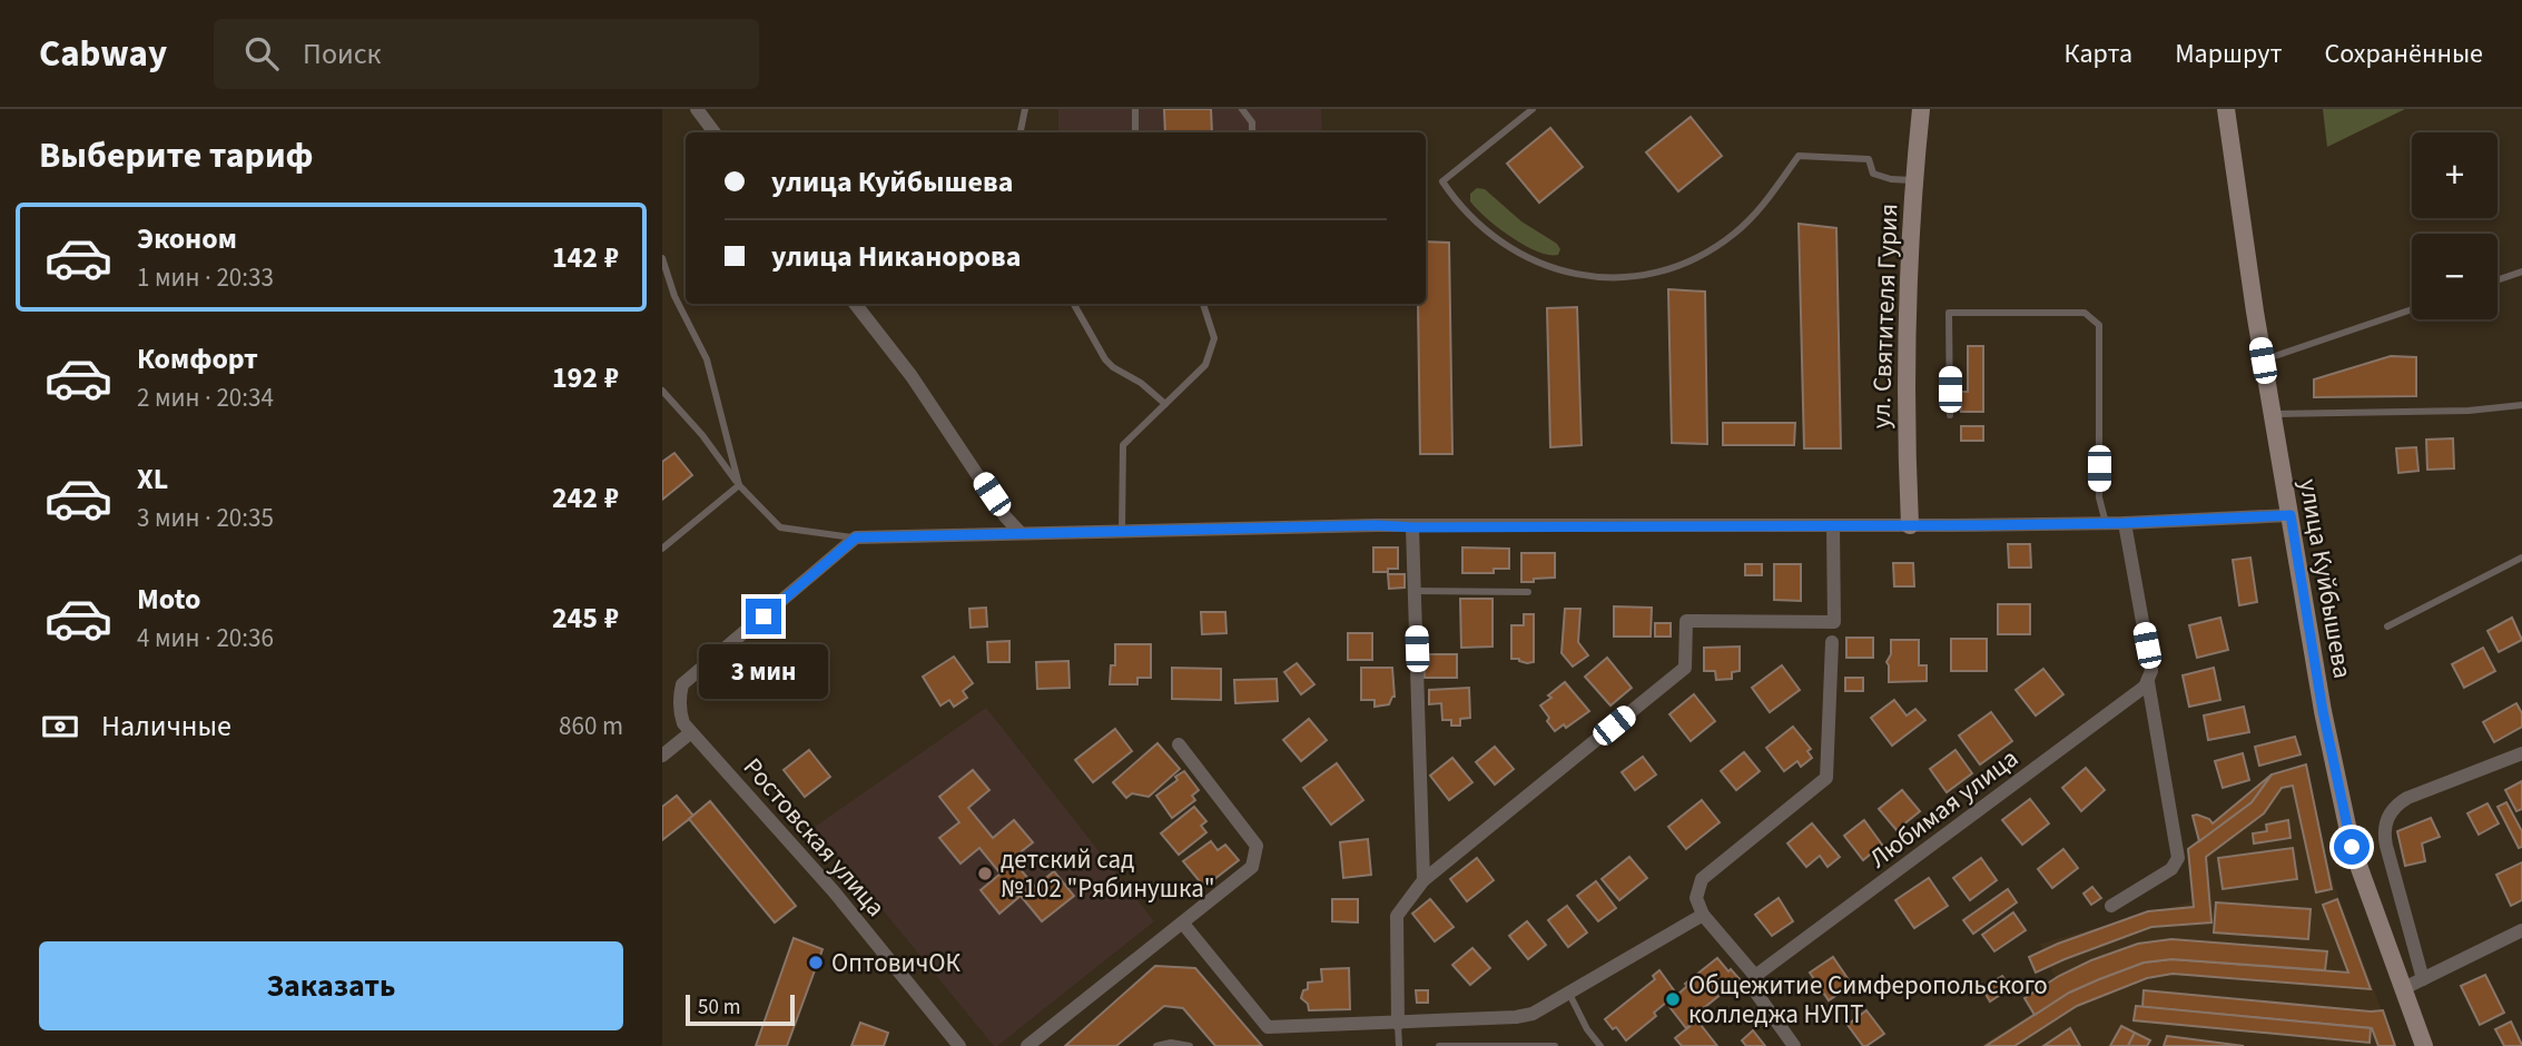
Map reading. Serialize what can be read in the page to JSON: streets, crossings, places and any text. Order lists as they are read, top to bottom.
{
  "streets": {
    "main road": ["ул. Святителя Гурия", "улица Куйбышева"],
    "street": ["Любимая улица", "Ростовская улица"]
  },
  "places": ["детский сад №102 \"Рябинушка\"", "ОптовичОК", "Общежитие Симферопольского колледжа НУПТ"],
  "scale_bar": "50 m",
  "page": {
    "header": "Cabway",
    "search": "Поиск",
    "nav": ["Карта", "Маршрут", "Сохранённые"],
    "heading": "Выберите тариф",
    "map_buttons": ["+", "−"],
    "banner": ["улица Куйбышева", "улица Никанорова"],
    "list": [
      {
        "name": "Эконом",
        "note": "1 мин · 20:33",
        "value": "142 ₽"
      },
      {
        "name": "Комфорт",
        "note": "2 мин · 20:34",
        "value": "192 ₽"
      },
      {
        "name": "XL",
        "note": "3 мин · 20:35",
        "value": "242 ₽"
      },
      {
        "name": "Moto",
        "note": "4 мин · 20:36",
        "value": "245 ₽"
      }
    ],
    "bubble": "3 мин",
    "pay": ["Наличные", "860 m"],
    "buttons": "Заказать",
    "scale": "50 m"
  }
}
